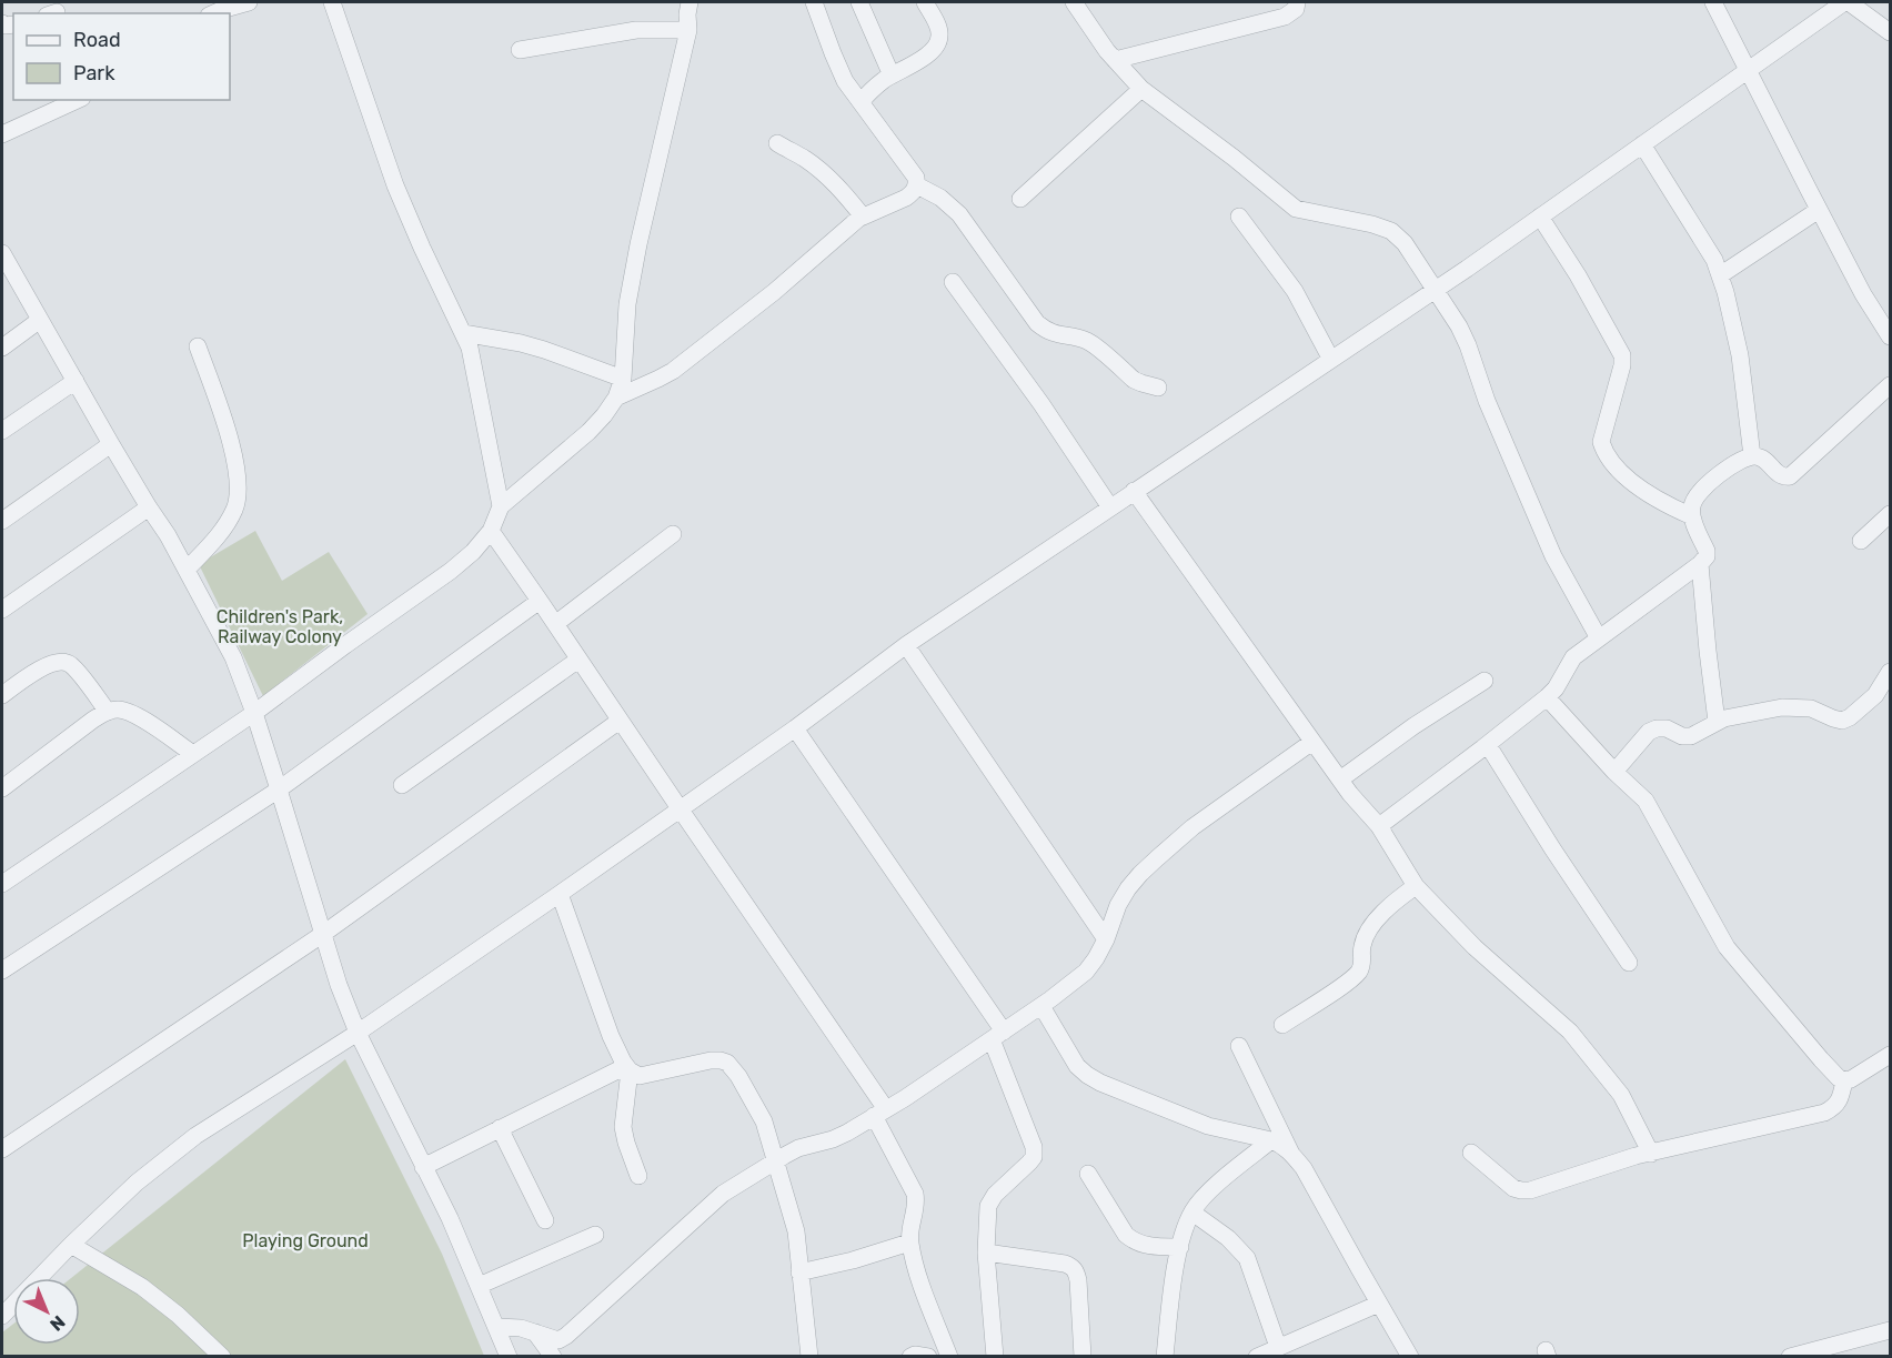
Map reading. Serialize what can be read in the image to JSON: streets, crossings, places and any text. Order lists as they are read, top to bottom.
{
  "parks": ["Children's Park, Railway Colony", "Playing Ground"],
  "legend": ["Road", "Park"],
  "north": "bottom right"
}
